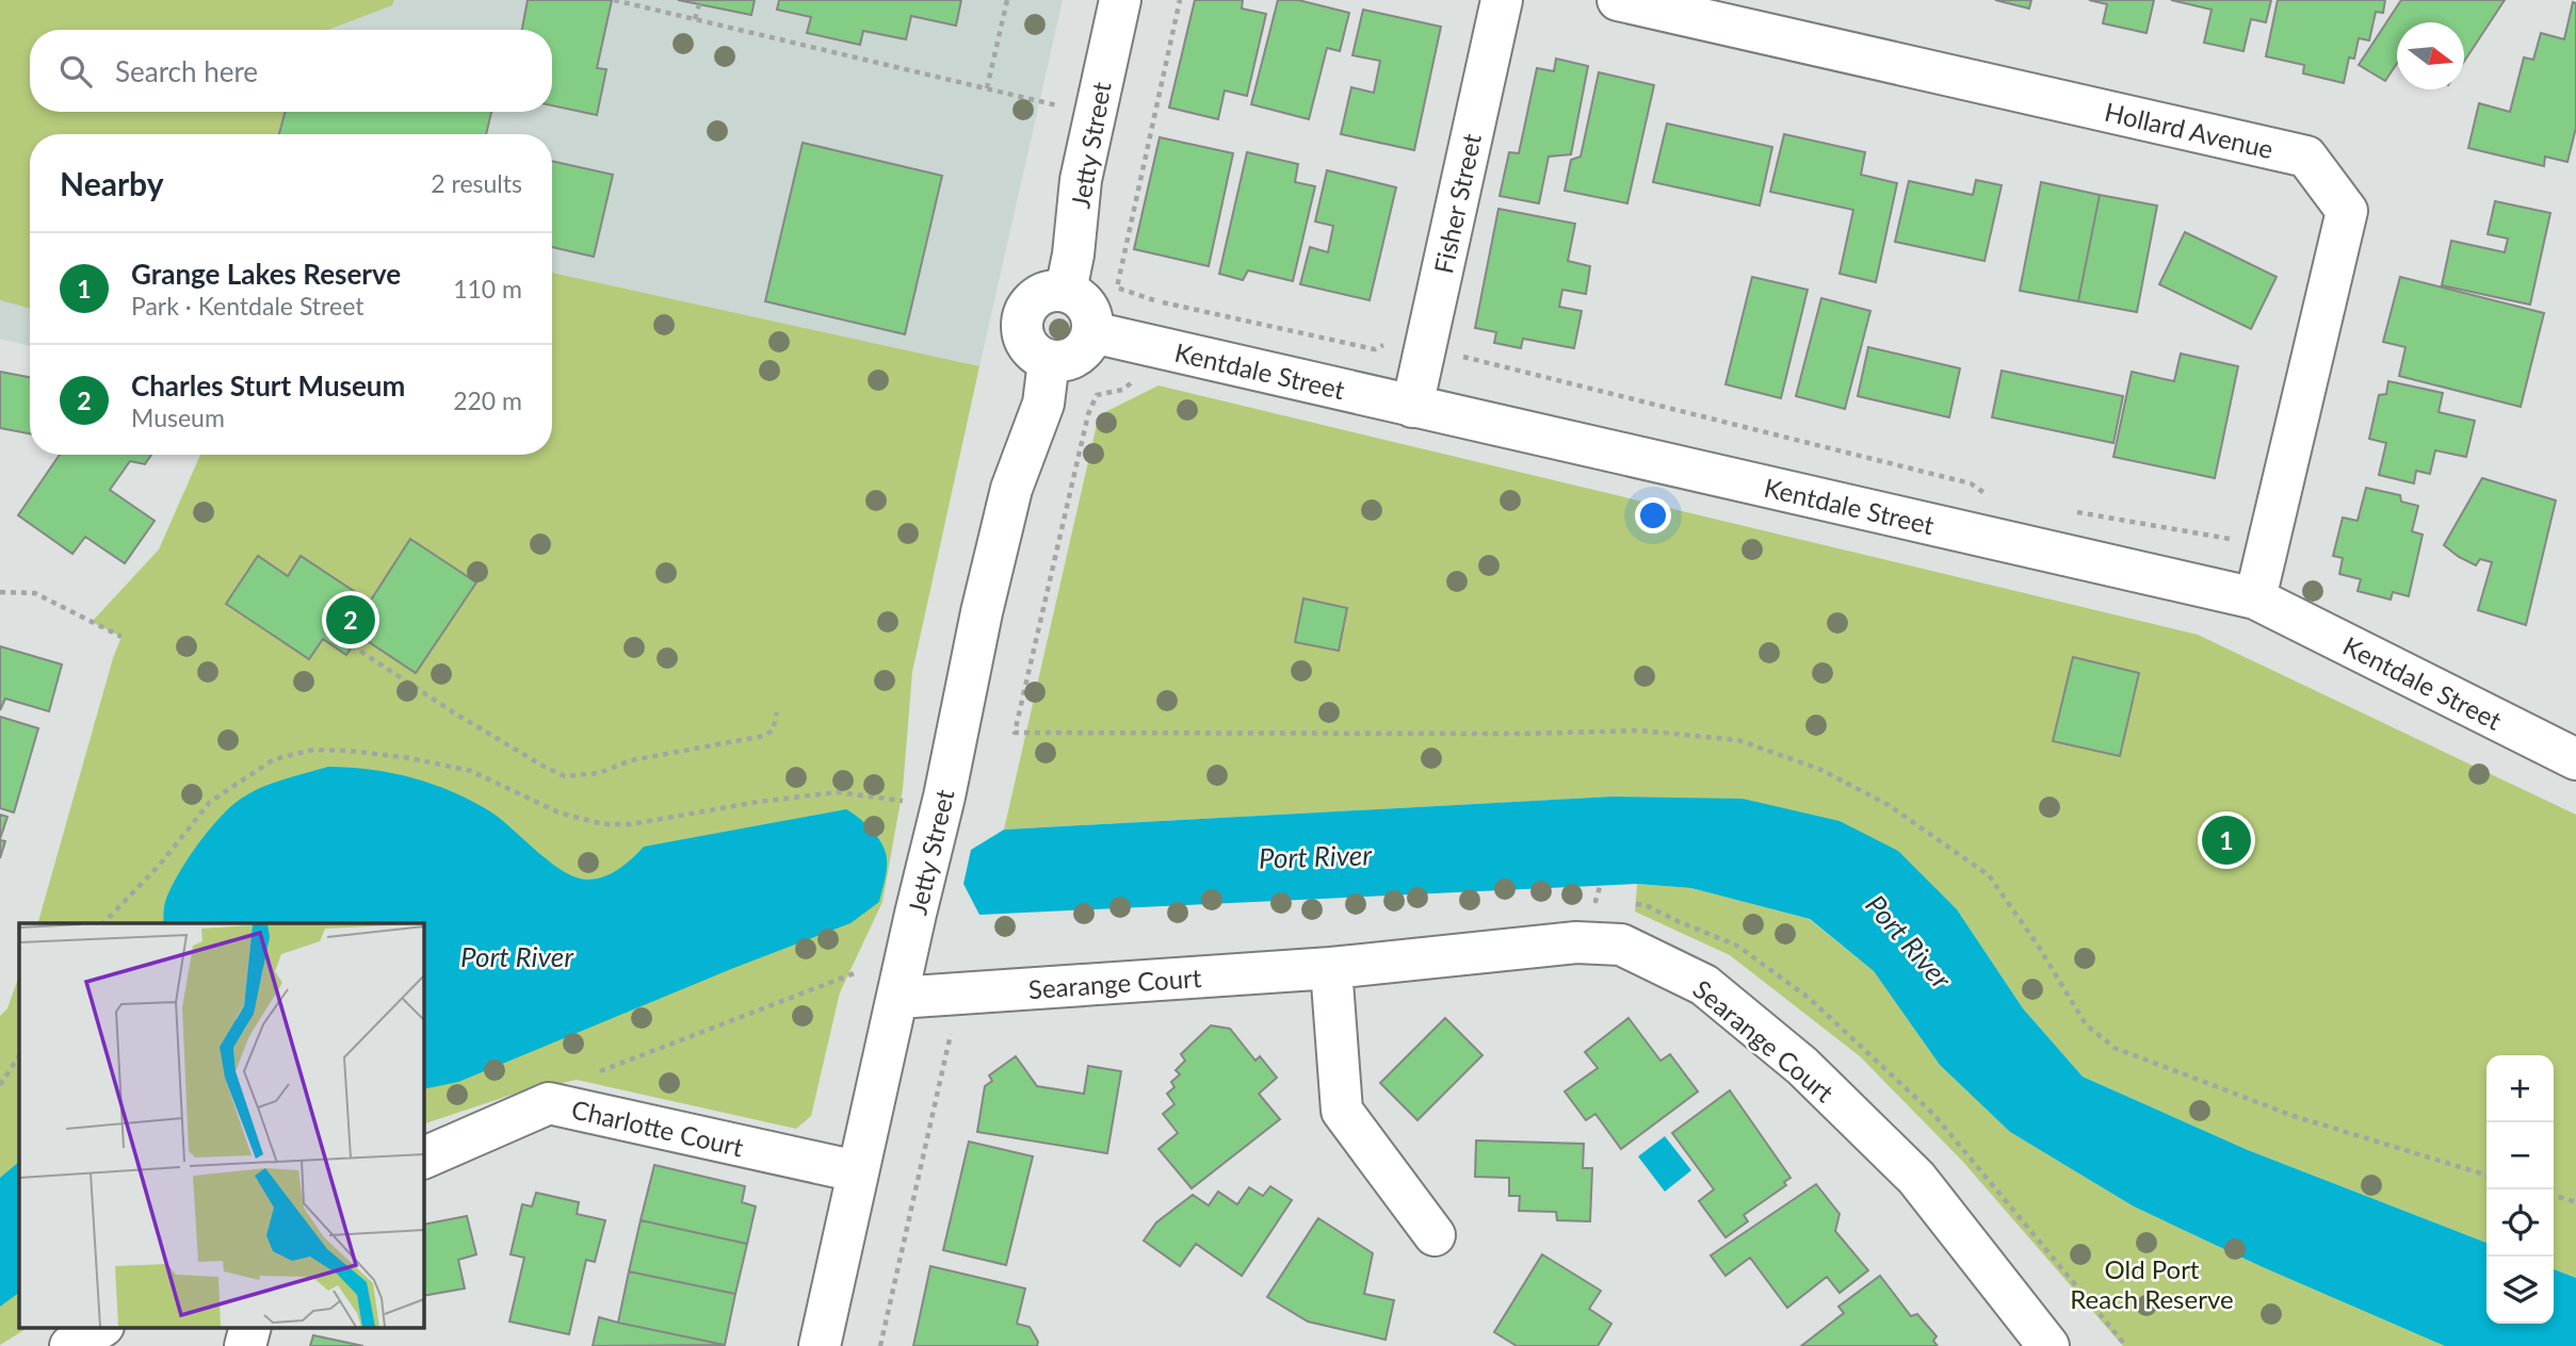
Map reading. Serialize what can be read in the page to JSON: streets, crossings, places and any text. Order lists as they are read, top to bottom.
{
  "streets": {
    "street": [
      "Hollard Avenue",
      "Jetty Street",
      "Fisher Street",
      "Kentdale Street",
      "Searange Court",
      "Charlotte Court"
    ]
  },
  "crossings": [
    ["Hollard Avenue", "Kentdale Street"],
    ["Jetty Street", "Kentdale Street"],
    ["Jetty Street", "Searange Court"],
    ["Jetty Street", "Charlotte Court"],
    ["Fisher Street", "Kentdale Street"]
  ],
  "water": ["Port River"],
  "parks": ["Old Port Reach Reserve"],
  "north": "right",
  "page": {
    "search": "Search here",
    "heading": ["Nearby", "2 results"],
    "list": [
      {
        "mark": "1",
        "name": "Grange Lakes Reserve",
        "note": "Park · Kentdale Street",
        "value": "110 m"
      },
      {
        "mark": "2",
        "name": "Charles Sturt Museum",
        "note": "Museum",
        "value": "220 m"
      }
    ],
    "pins": ["2", "1"],
    "map_buttons": ["+", "−"]
  }
}
